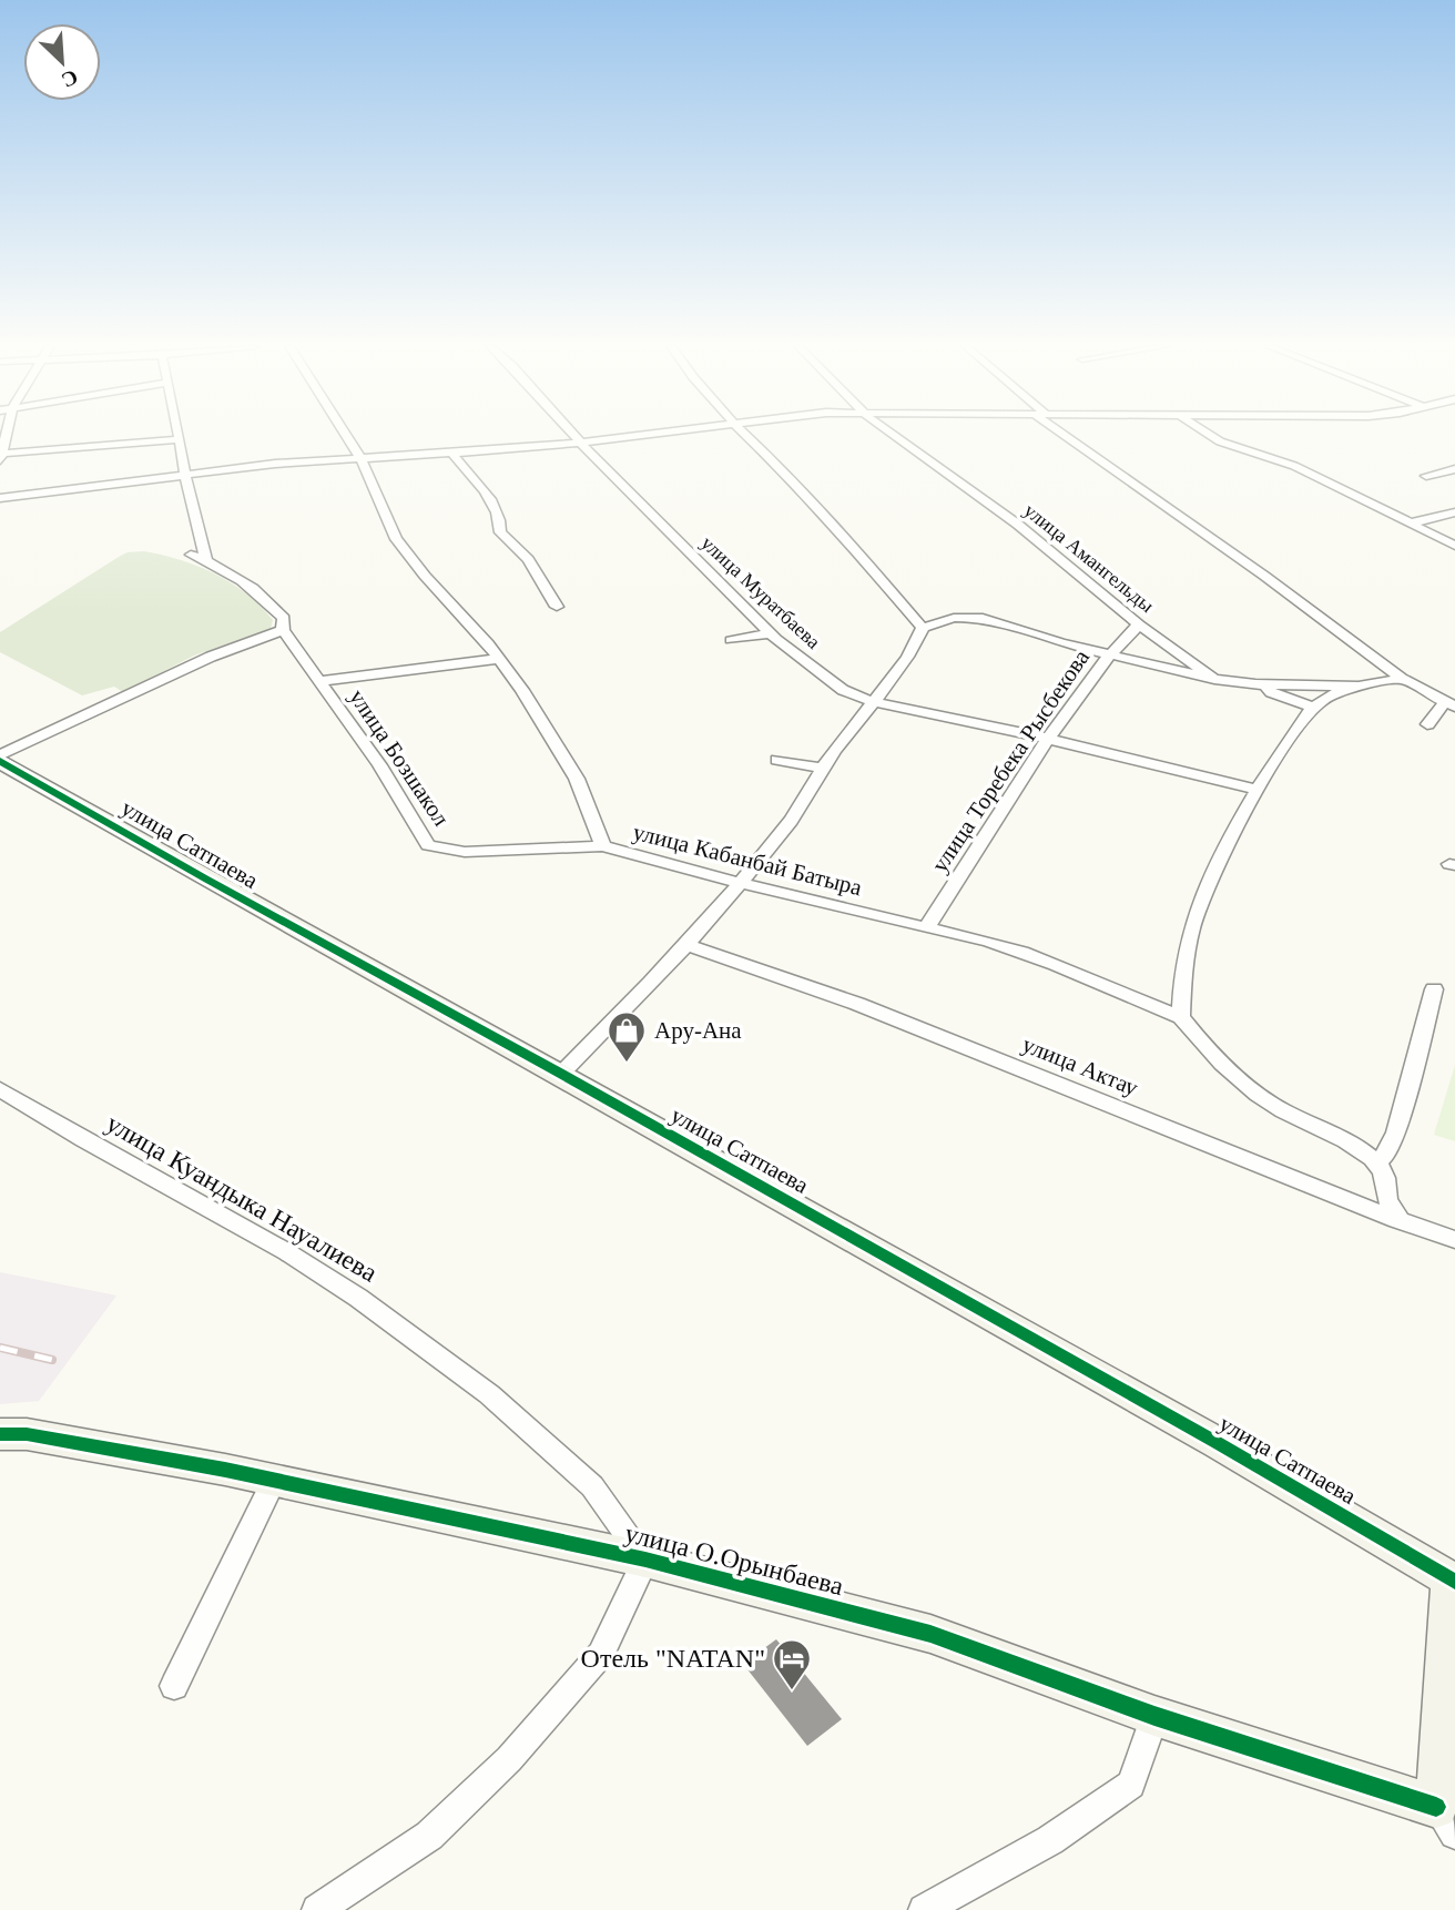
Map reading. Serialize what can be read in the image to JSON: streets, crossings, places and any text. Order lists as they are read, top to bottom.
{
  "streets": {
    "street": [
      "улица Амангельды",
      "улица Муратбаева",
      "улица Бозшакол",
      "улица Торебека Рысбекова",
      "улица Сатпаева",
      "улица Кабанбай Батыра",
      "улица Актау",
      "улица Куандыка Науалиева",
      "улица О.Орынбаева"
    ]
  },
  "crossings": [
    ["улица Амангельды", "улица Торебека Рысбекова"],
    ["улица Муратбаева", "улица Торебека Рысбекова"],
    ["улица Бозшакол", "улица Кабанбай Батыра"],
    ["улица Торебека Рысбекова", "улица Кабанбай Батыра"],
    ["улица Куандыка Науалиева", "улица О.Орынбаева"]
  ],
  "places": {
    "shop": ["Ару-Ана"],
    "hotel": ["Отель \"NATAN\""]
  },
  "north": "bottom right"
}
